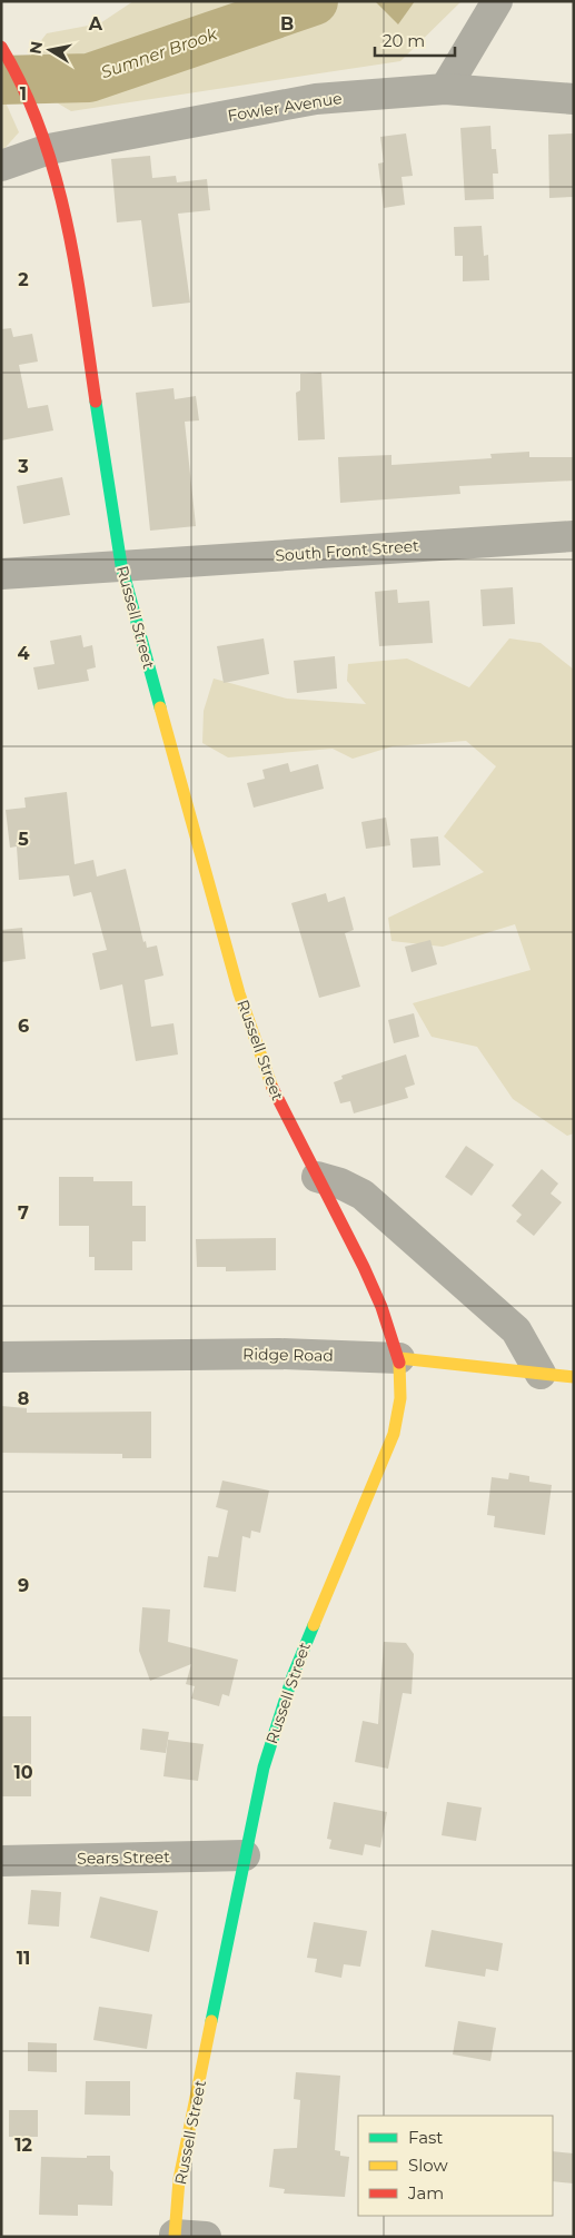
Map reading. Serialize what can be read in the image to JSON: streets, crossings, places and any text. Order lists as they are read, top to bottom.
{
  "streets": {
    "main road": ["Russell Street", "Ridge Road"],
    "street": ["Fowler Avenue", "South Front Street", "Sears Street"]
  },
  "crossings": [
    ["Fowler Avenue", "Russell Street"],
    ["South Front Street", "Russell Street"],
    ["Russell Street", "Ridge Road"],
    ["Russell Street", "Sears Street"]
  ],
  "water": ["Sumner Brook"],
  "legend": ["Fast", "Slow", "Jam"],
  "scale_bar": "20 m",
  "north": "left",
  "grid": {
    "columns": ["A", "B"],
    "rows": [
      "1",
      "2",
      "3",
      "4",
      "5",
      "6",
      "7",
      "8",
      "9",
      "10",
      "11",
      "12"
    ]
  }
}
